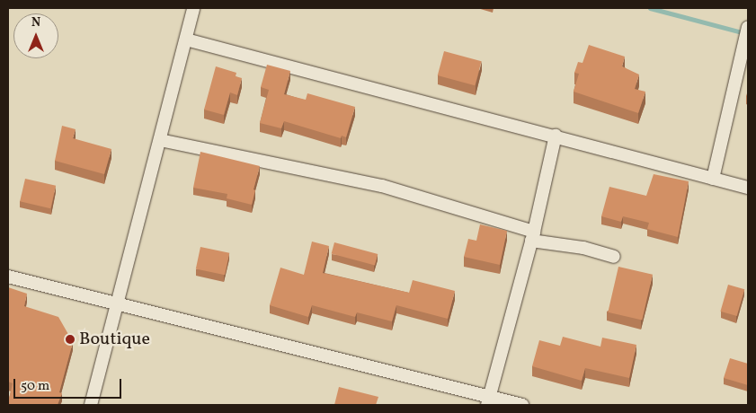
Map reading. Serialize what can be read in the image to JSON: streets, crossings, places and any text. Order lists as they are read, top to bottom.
{
  "places": ["Boutique"],
  "scale_bar": "50 m",
  "north": "top"
}
